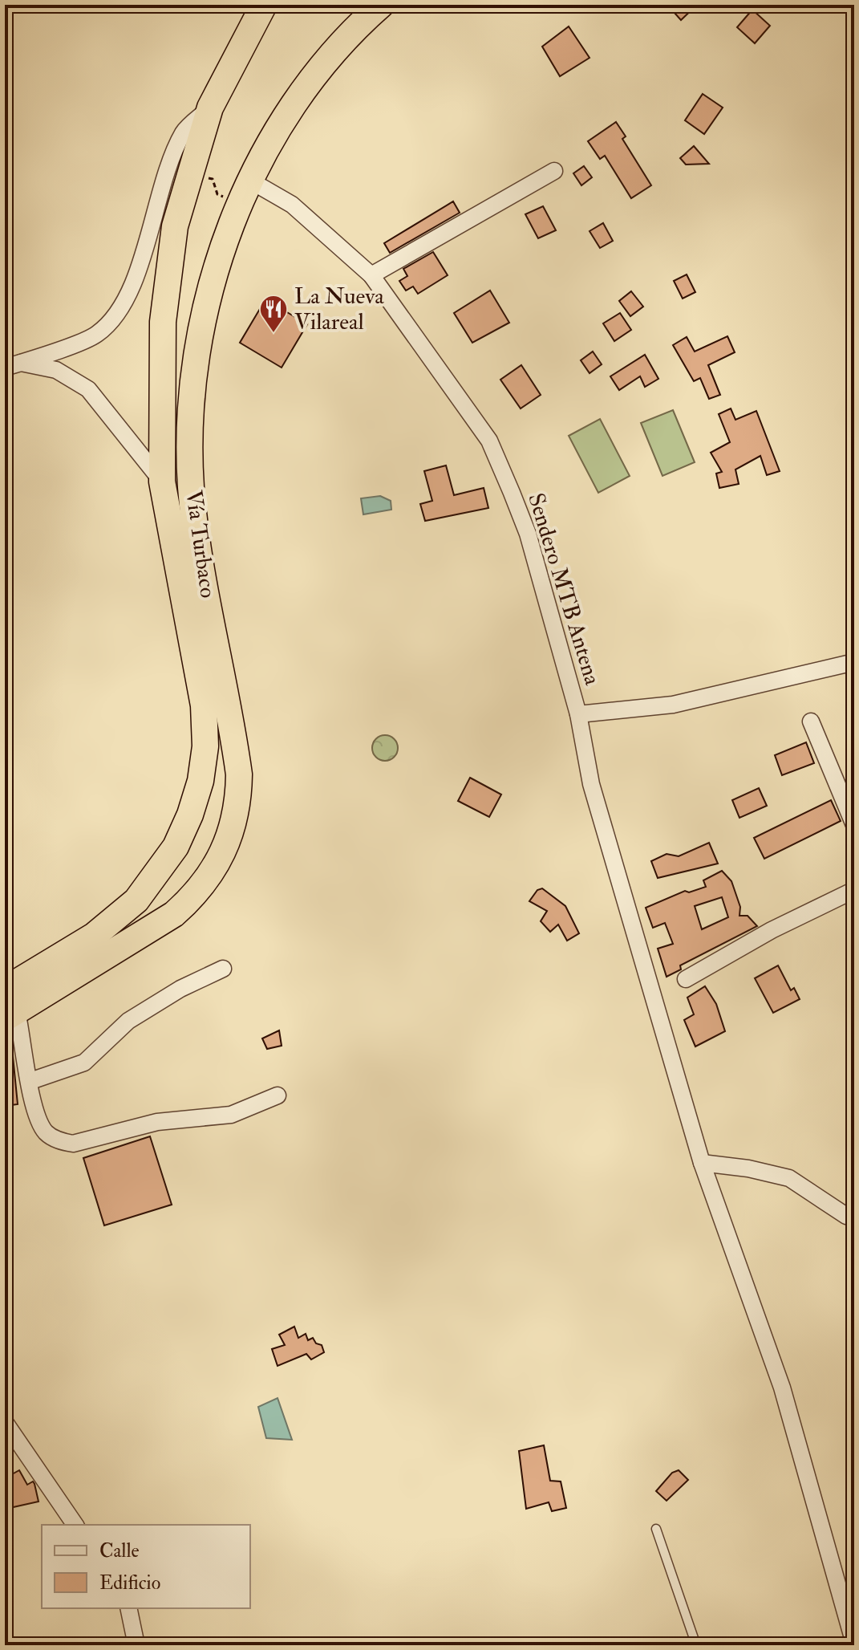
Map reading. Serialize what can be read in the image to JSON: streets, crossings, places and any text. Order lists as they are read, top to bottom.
{
  "streets": {
    "highway": ["Vía Turbaco"],
    "street": ["Sendero MTB Antena"]
  },
  "crossings": [
    ["Vía Turbaco", "Sendero MTB Antena"]
  ],
  "places": {
    "restaurant": ["La Nueva Vilareal"]
  },
  "legend": ["Calle", "Edificio"]
}
